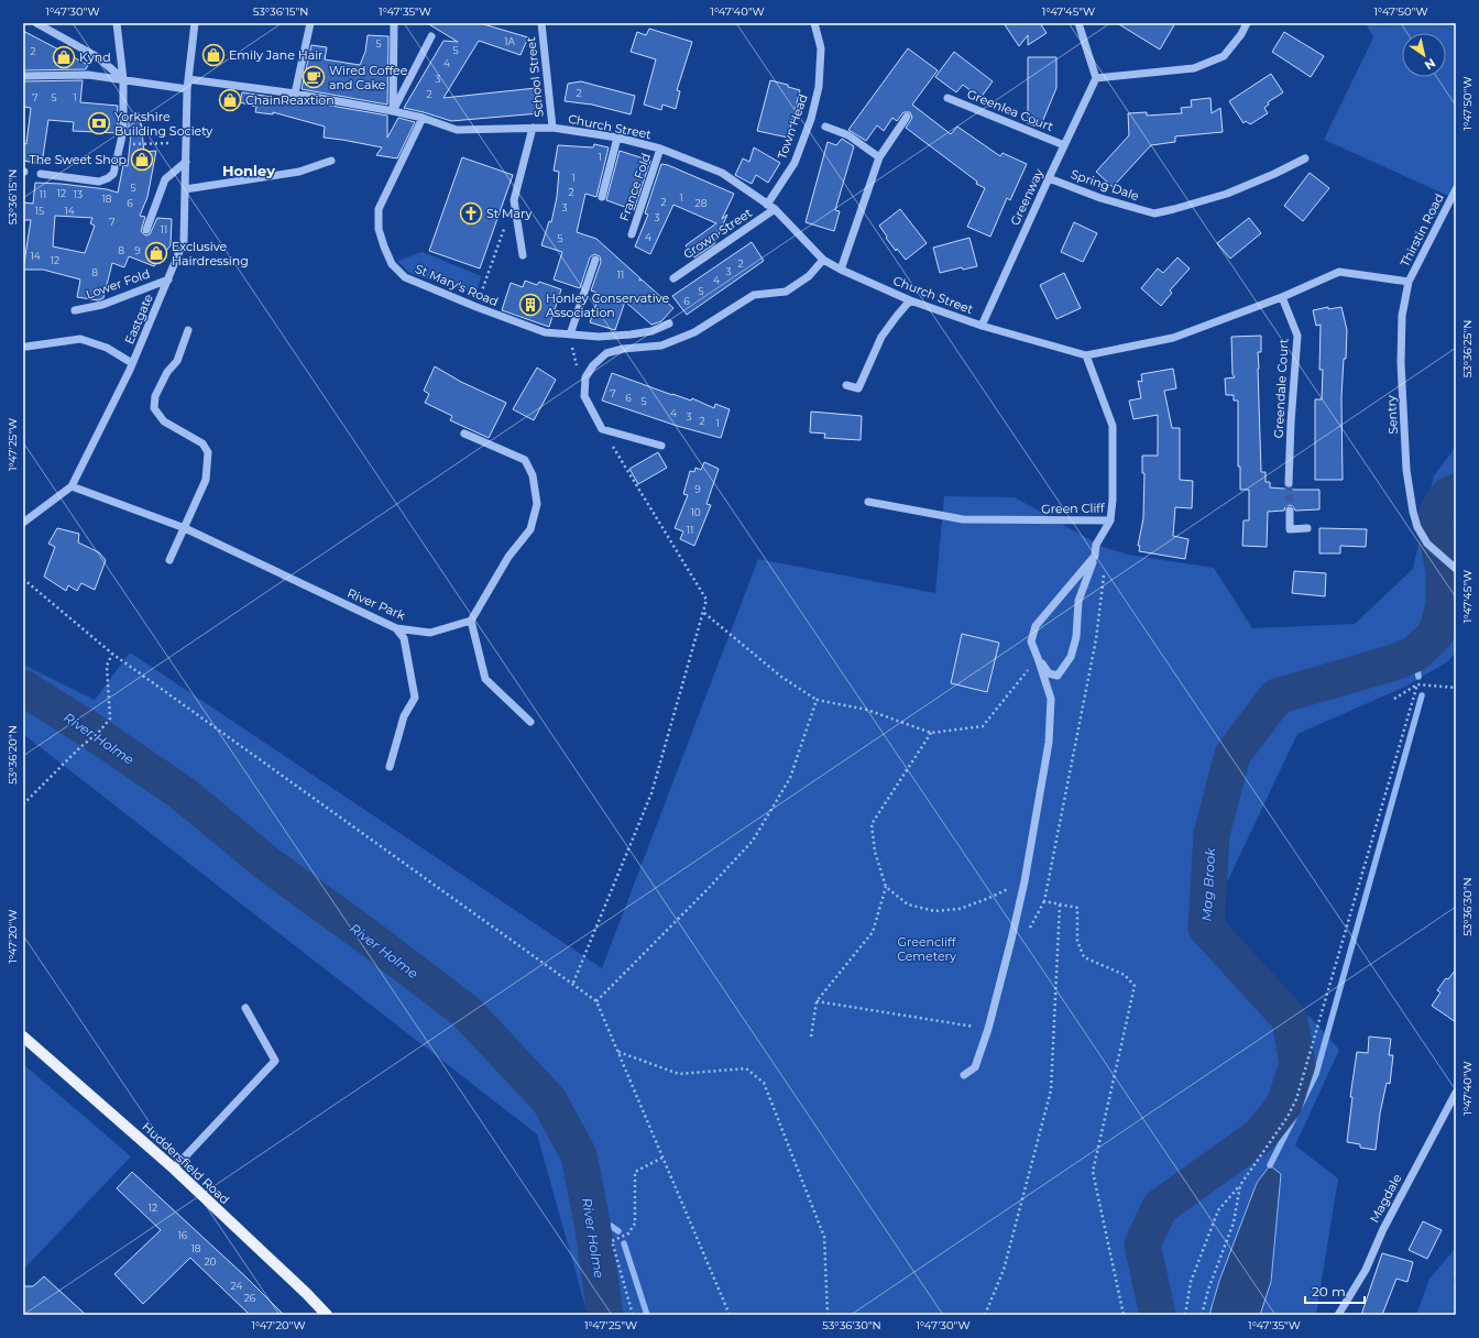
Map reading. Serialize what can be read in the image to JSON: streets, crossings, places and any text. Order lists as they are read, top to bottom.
{
  "streets": {
    "main road": ["Huddersfield Road"],
    "street": [
      "School Street",
      "Greenlea Court",
      "Church Street",
      "Town Head",
      "Spring Dale",
      "France Fold",
      "Greenway",
      "Thirstin Road",
      "Crown Street",
      "Lower Fold",
      "St Mary's Road",
      "Eastgate",
      "Greendale Court",
      "Sentry",
      "Green Cliff",
      "River Park",
      "Magdale"
    ]
  },
  "crossings": [
    ["School Street", "Church Street"],
    ["Greenlea Court", "Greenway"],
    ["Church Street", "Town Head"],
    ["Church Street", "France Fold"],
    ["Church Street", "Greenway"],
    ["Church Street", "Crown Street"],
    ["Church Street", "St Mary's Road"],
    ["Church Street", "Eastgate"],
    ["Spring Dale", "Greenway"],
    ["Thirstin Road", "Sentry"],
    ["Lower Fold", "Eastgate"],
    ["Eastgate", "River Park"]
  ],
  "districts": ["Honley"],
  "water": ["River Holme", "Mag Brook"],
  "parks": ["Greencliff Cemetery"],
  "places": {
    "shop": [
      "Emily Jane Hair",
      "Kynd",
      "ChainReaxtion",
      "The Sweet Shop",
      "Exclusive Hairdressing"
    ],
    "cafe": ["Wired Coffee and Cake"],
    "bank": ["Yorkshire Building Society"],
    "church": ["St Mary"],
    "building": ["Honley Conservative Association"]
  },
  "house_numbers": [
    "1A",
    "5",
    "5",
    "2",
    "4",
    "3",
    "2",
    "2",
    "7",
    "5",
    "1",
    "1",
    "1",
    "5",
    "2",
    "12",
    "11",
    "13",
    "1",
    "18",
    "2",
    "6",
    "28",
    "3",
    "15",
    "14",
    "3",
    "7",
    "11",
    "4",
    "5",
    "8",
    "9",
    "14",
    "12",
    "2",
    "3",
    "8",
    "11",
    "4",
    "5",
    "6",
    "7",
    "6",
    "5",
    "4",
    "3",
    "2",
    "1",
    "9",
    "10",
    "11",
    "12",
    "16",
    "18",
    "20",
    "24",
    "26"
  ],
  "scale_bar": "20 m",
  "north": "bottom right",
  "coordinates": [
    "1°47'30\"W",
    "53°36'15\"N",
    "1°47'35\"W",
    "1°47'40\"W",
    "1°47'45\"W",
    "1°47'50\"W",
    "53°36'25\"N",
    "1°47'25\"W",
    "53°36'20\"N",
    "53°36'30\"N",
    "1°47'20\"W"
  ]
}
